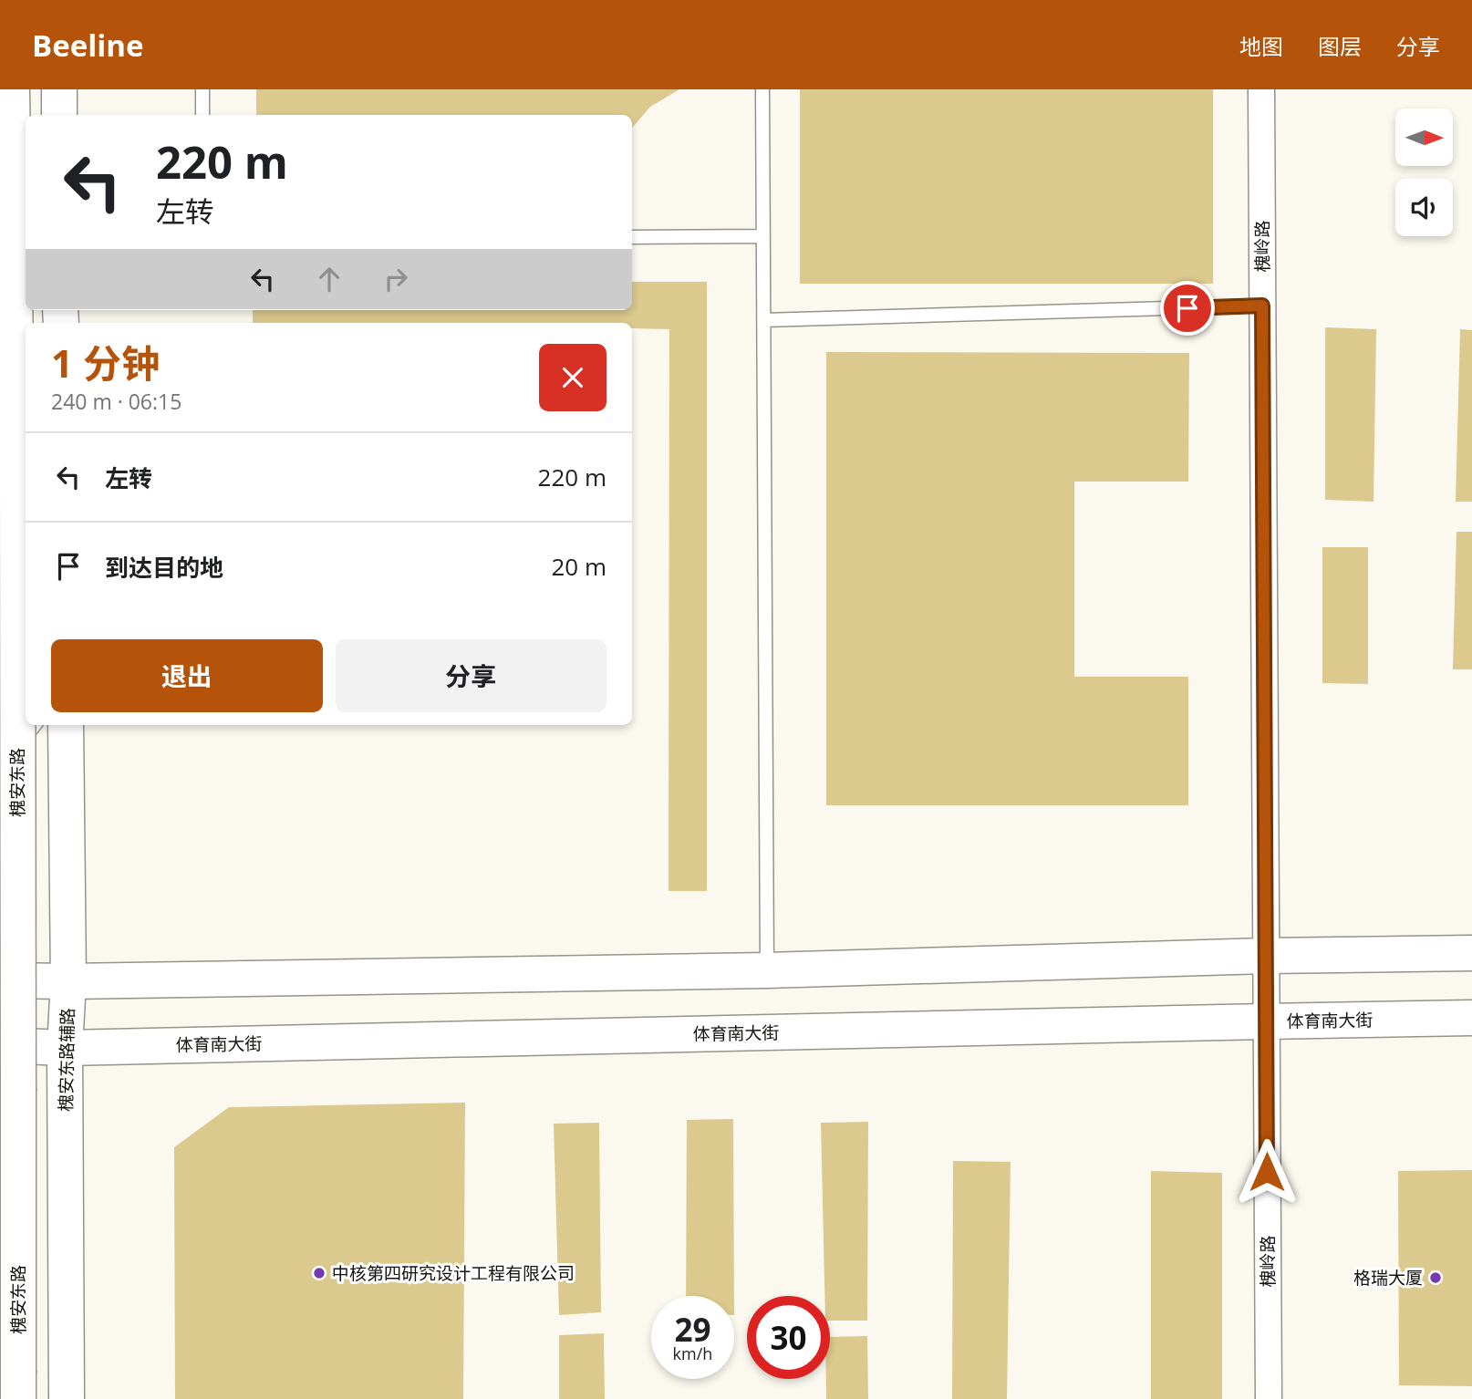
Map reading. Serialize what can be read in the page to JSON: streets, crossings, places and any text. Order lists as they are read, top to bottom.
{
  "streets": {
    "main road": ["槐安东路", "体育南大街", "槐安东路辅路"],
    "street": ["槐岭路"]
  },
  "crossings": [
    ["槐岭路", "体育南大街"],
    ["体育南大街", "槐安东路辅路"]
  ],
  "places": ["中核第四研究设计工程有限公司", "格瑞大厦"],
  "north": "right",
  "page": {
    "header": "Beeline",
    "nav": ["地图", "图层", "分享"],
    "turn": ["220 m", "左转"],
    "heading": ["1 分钟", "240 m · 06:15"],
    "list": [
      {
        "name": "左转",
        "value": "220 m"
      },
      {
        "name": "到达目的地",
        "value": "20 m"
      }
    ],
    "buttons": ["退出", "分享"],
    "speed": "29 km/h",
    "limit": "30"
  }
}
